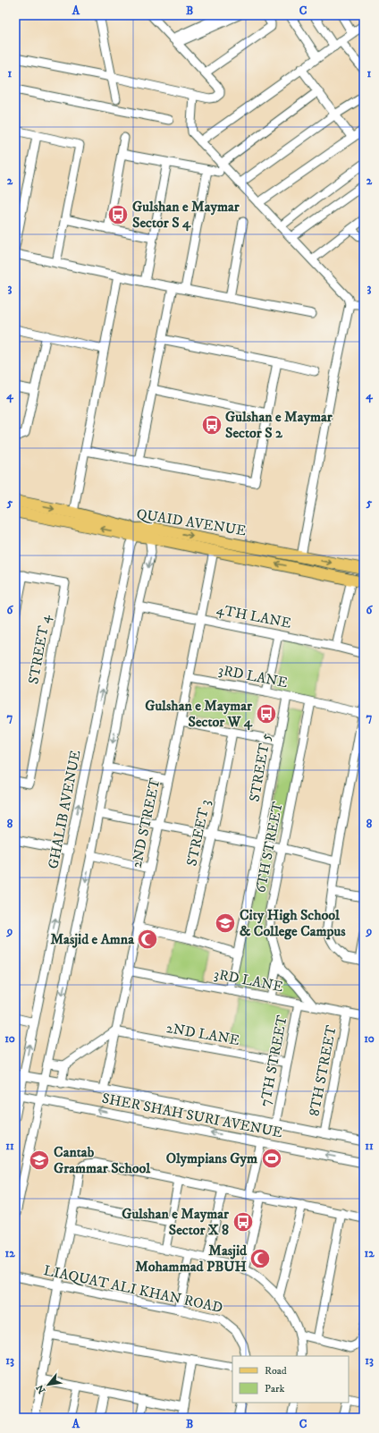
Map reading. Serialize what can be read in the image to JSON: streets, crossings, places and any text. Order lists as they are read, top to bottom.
{
  "streets": {
    "main road": ["QUAID AVENUE"],
    "street": [
      "4TH LANE",
      "STREET 4",
      "3RD LANE",
      "STREET 5",
      "GHALIB AVENUE",
      "2ND STREET",
      "STREET 3",
      "6TH STREET",
      "2ND LANE",
      "7TH STREET",
      "8TH STREET",
      "SHER SHAH SURI AVENUE",
      "LIAQUAT ALI KHAN ROAD"
    ]
  },
  "crossings": [
    ["QUAID AVENUE", "GHALIB AVENUE"],
    ["4TH LANE", "2ND STREET"],
    ["3RD LANE", "STREET 5"],
    ["3RD LANE", "2ND STREET"],
    ["3RD LANE", "6TH STREET"],
    ["3RD LANE", "7TH STREET"],
    ["3RD LANE", "8TH STREET"],
    ["GHALIB AVENUE", "SHER SHAH SURI AVENUE"],
    ["2ND STREET", "2ND LANE"],
    ["2ND STREET", "SHER SHAH SURI AVENUE"],
    ["2ND LANE", "7TH STREET"],
    ["7TH STREET", "SHER SHAH SURI AVENUE"],
    ["8TH STREET", "SHER SHAH SURI AVENUE"]
  ],
  "places": {
    "bus stop": [
      "Gulshan e Maymar Sector S 4",
      "Gulshan e Maymar Sector S 2",
      "Gulshan e Maymar Sector W 4",
      "Gulshan e Maymar Sector X 8"
    ],
    "school or university": ["City High School & College Campus", "Cantab Grammar School"],
    "mosque": ["Masjid e Amna", "Masjid Mohammad PBUH"],
    "sports": ["Olympians Gym"]
  },
  "legend": ["Road", "Park"],
  "north": "bottom left",
  "grid": {
    "columns": ["A", "B", "C"],
    "rows": [
      "1",
      "2",
      "3",
      "4",
      "5",
      "6",
      "7",
      "8",
      "9",
      "10",
      "11",
      "12",
      "13"
    ]
  }
}
